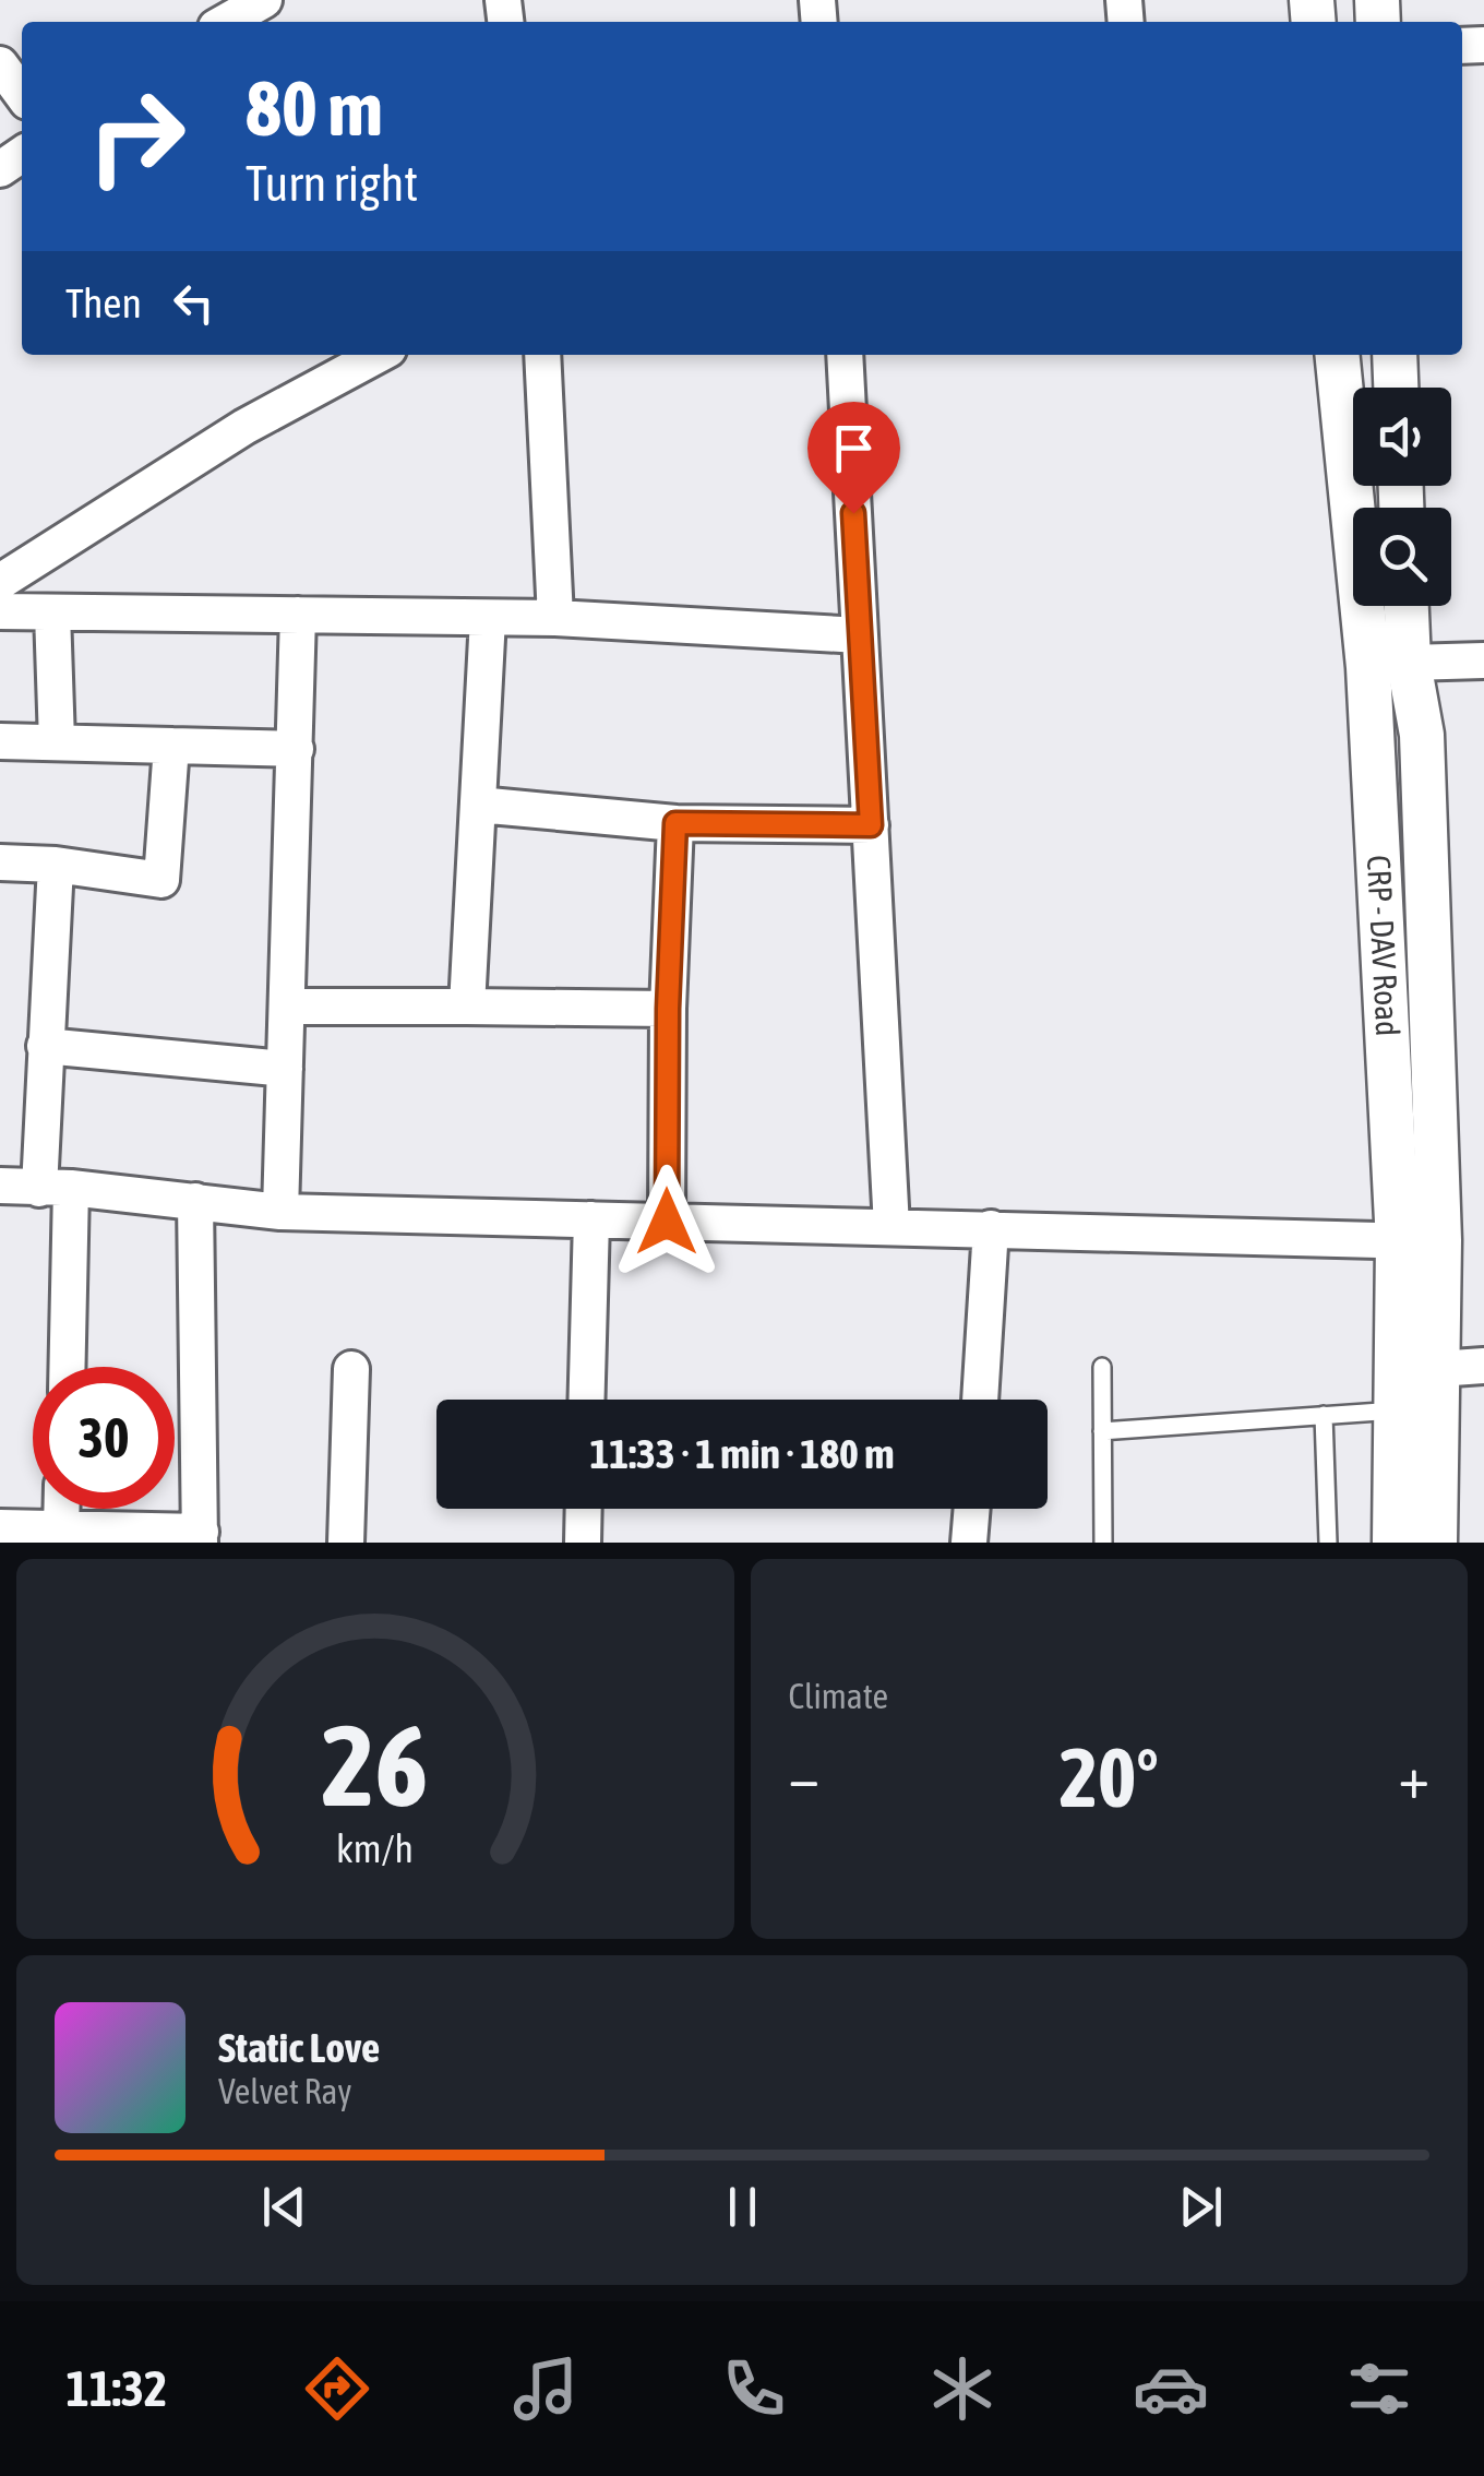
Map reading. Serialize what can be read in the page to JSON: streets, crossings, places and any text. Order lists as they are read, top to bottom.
{
  "streets": {
    "street": ["CRP - DAV Road"]
  },
  "page": {
    "turn": ["80 m", "Turn right"],
    "then": "Then",
    "limit": "30",
    "trip": "11:33 · 1 min · 180 m",
    "tile": "Climate",
    "heat": ["−", "20°", "+"],
    "song": ["Static Love", "Velvet Ray"],
    "tabs": "11:32",
    "gauge": ["26", "km/h"]
  }
}
